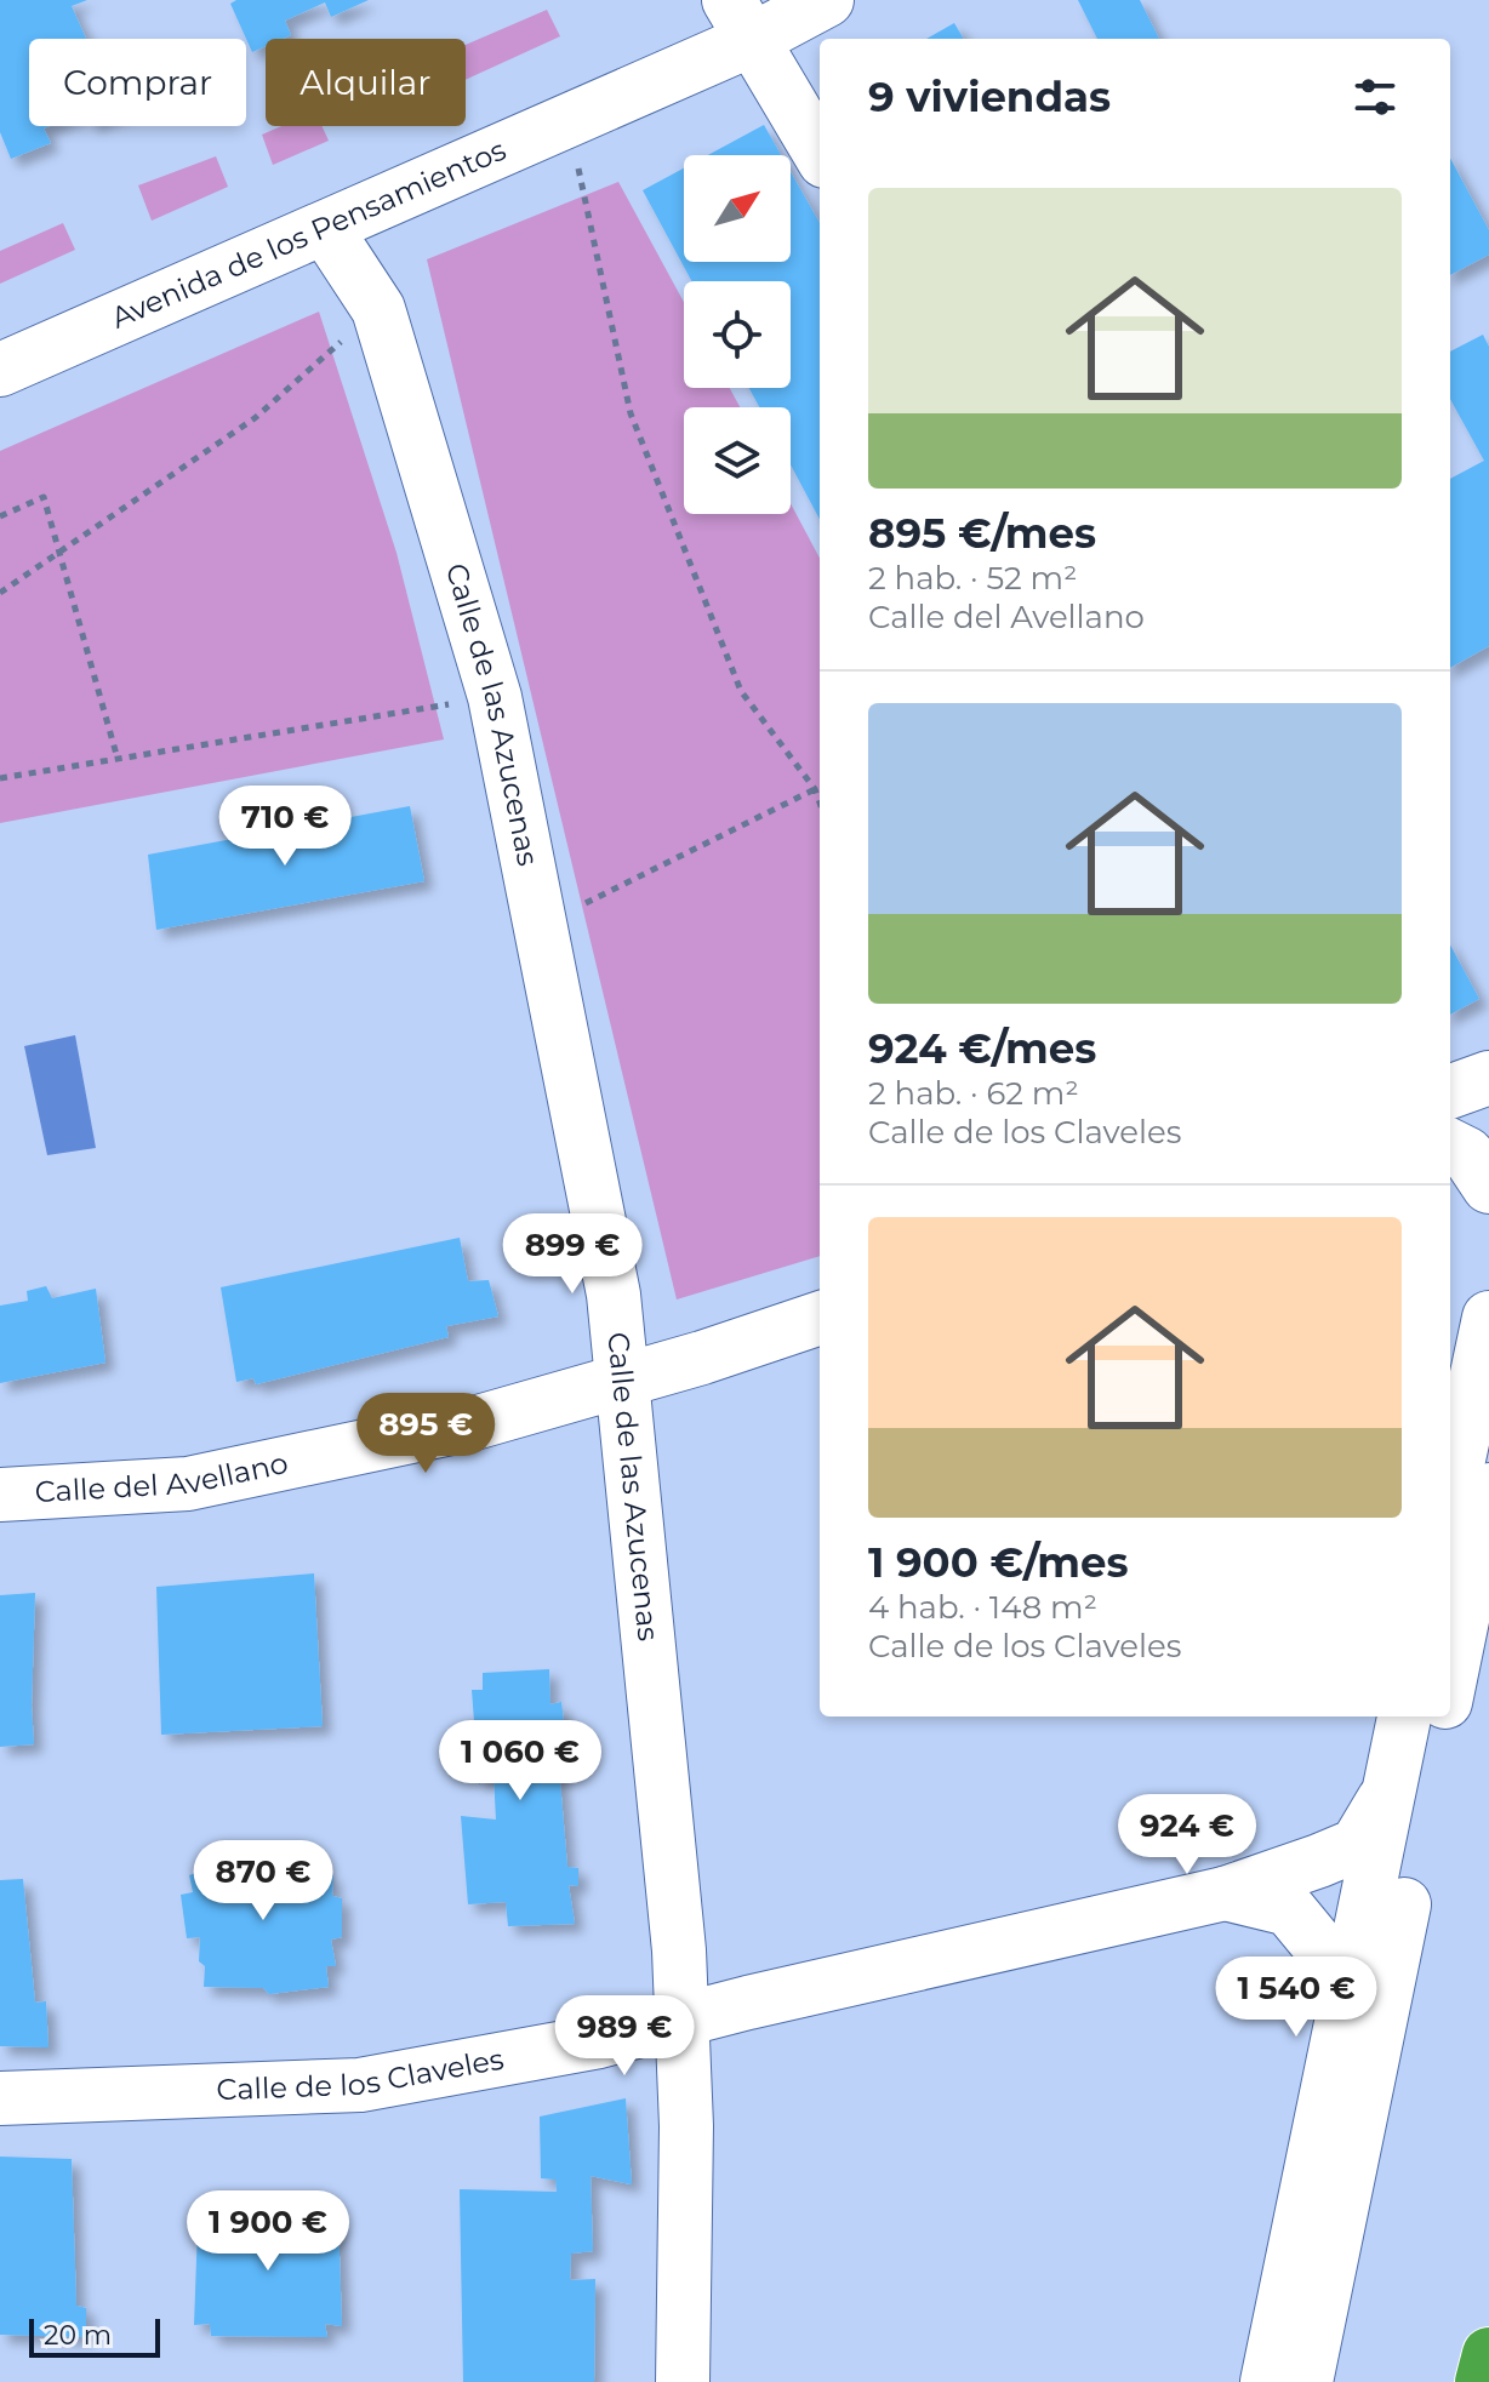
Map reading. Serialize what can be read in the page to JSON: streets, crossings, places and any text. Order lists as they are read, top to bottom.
{
  "streets": {
    "street": [
      "Avenida de los Pensamientos",
      "Calle de las Azucenas",
      "Calle del Avellano",
      "Calle de los Claveles"
    ]
  },
  "crossings": [
    ["Avenida de los Pensamientos", "Calle de las Azucenas"],
    ["Calle de las Azucenas", "Calle del Avellano"],
    ["Calle de las Azucenas", "Calle de los Claveles"]
  ],
  "scale_bar": "20 m",
  "north": "top right",
  "page": {
    "chip": ["Comprar", "Alquilar"],
    "heading": "9 viviendas",
    "list": [
      {
        "name": "895 €/mes",
        "note": "2 hab. · 52 m² · Calle del Avellano"
      },
      {
        "name": "924 €/mes",
        "note": "2 hab. · 62 m² · Calle de los Claveles"
      },
      {
        "name": "1 900 €/mes",
        "note": "4 hab. · 148 m² · Calle de los Claveles"
      }
    ],
    "price": [
      "710 €",
      "899 €",
      "895 €",
      "1 060 €",
      "924 €",
      "870 €",
      "1 540 €",
      "989 €",
      "1 900 €"
    ],
    "scale": "20 m"
  }
}
